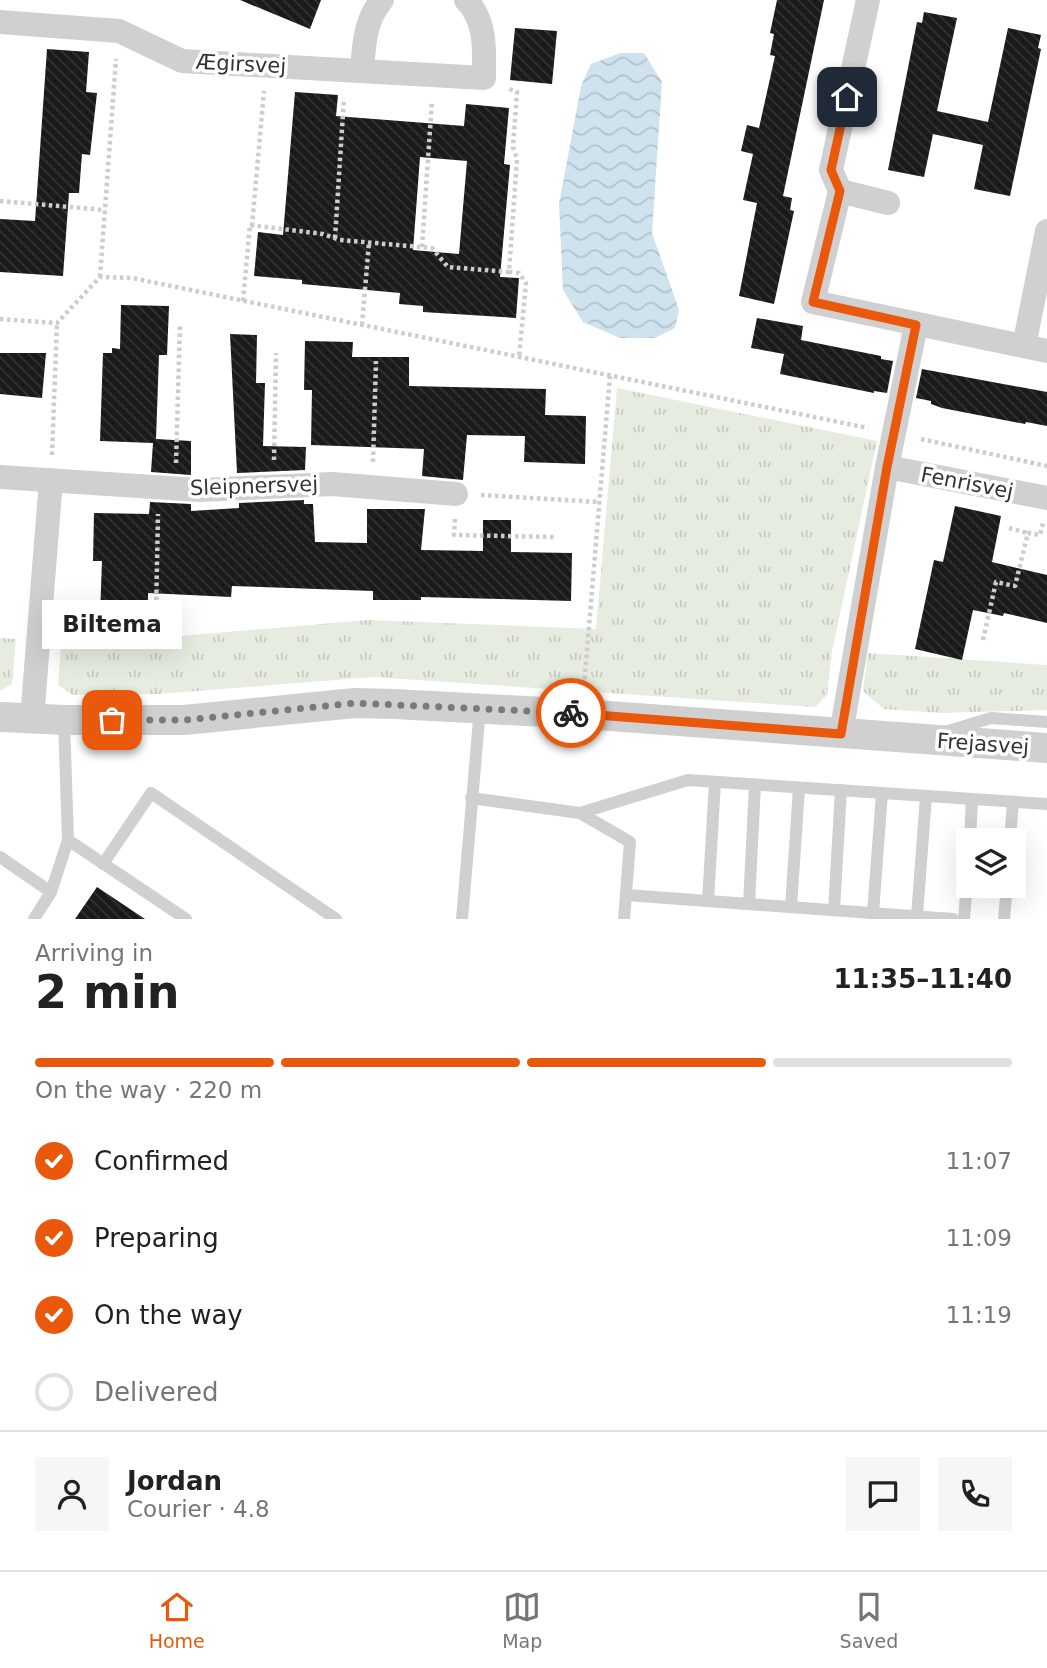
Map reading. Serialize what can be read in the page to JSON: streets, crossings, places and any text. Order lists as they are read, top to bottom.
{
  "streets": {
    "street": [
      "Ægirsvej",
      "Fenrisvej",
      "Sleipnersvej",
      "Frejasvej"
    ]
  },
  "places": ["Biltema"],
  "page": {
    "bubble": "Biltema",
    "heading": ["2 min", "Arriving in", "11:35–11:40"],
    "panel": ["Jordan", "Courier · 4.8"],
    "bar": "On the way · 220 m",
    "list": [
      ["Confirmed", "11:07"],
      ["Preparing", "11:09"],
      ["On the way", "11:19"],
      "Delivered"
    ],
    "tabs": ["Home", "Map", "Saved"]
  }
}
